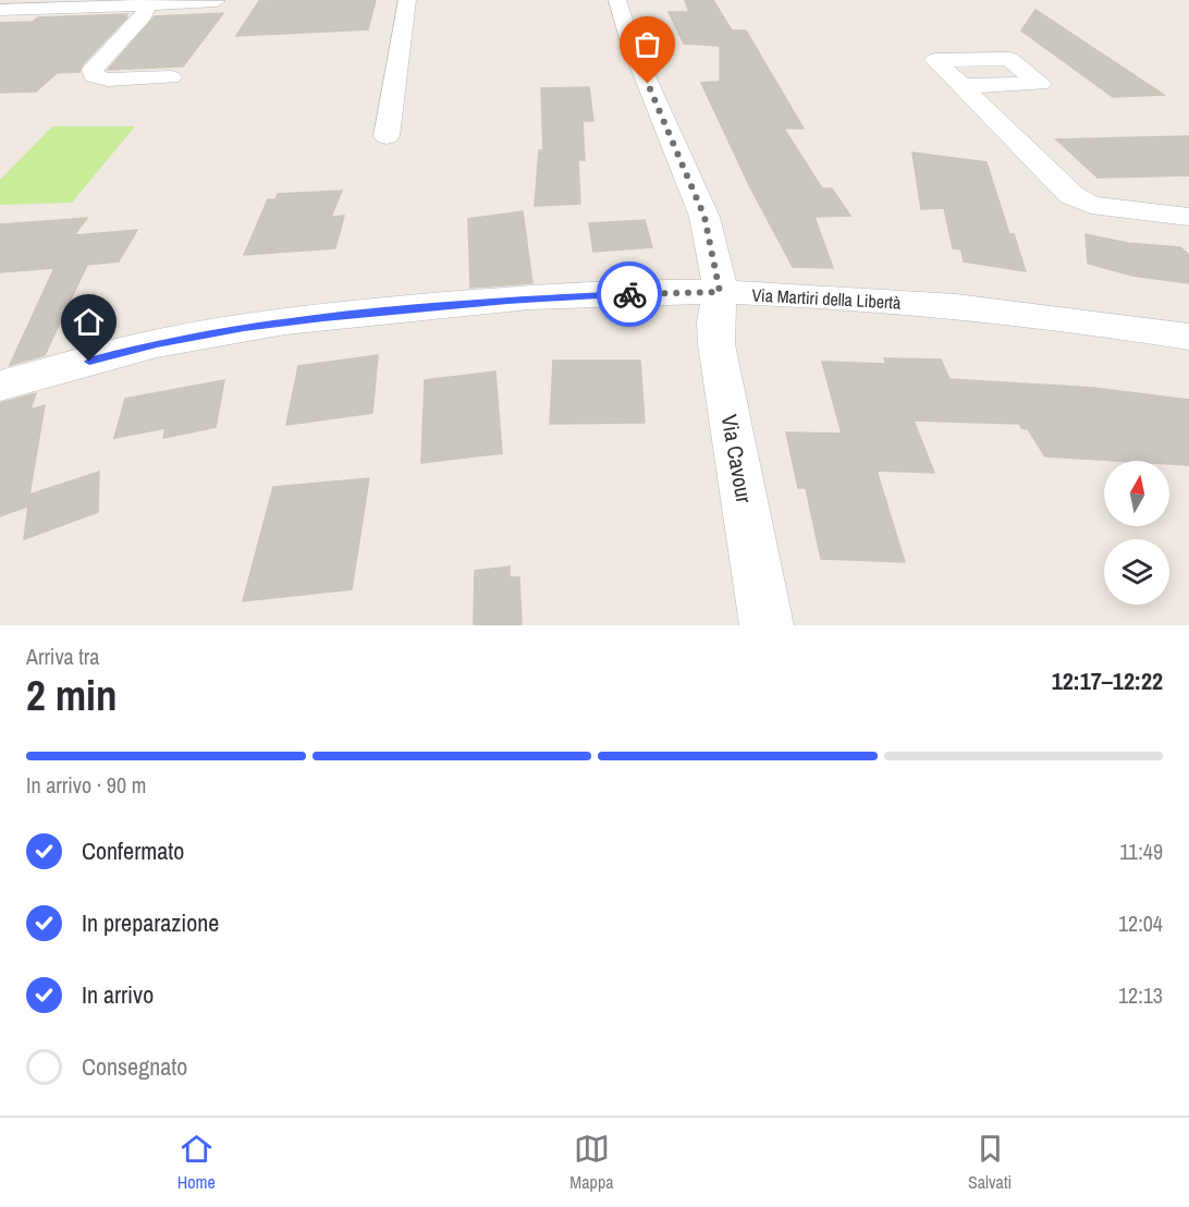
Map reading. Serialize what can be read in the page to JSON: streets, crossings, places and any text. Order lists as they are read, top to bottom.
{
  "streets": {
    "street": ["Via Martiri della Libertà", "Via Cavour"]
  },
  "crossings": [
    ["Via Martiri della Libertà", "Via Cavour"]
  ],
  "north": "top",
  "page": {
    "heading": ["2 min", "Arriva tra", "12:17–12:22"],
    "bar": "In arrivo · 90 m",
    "list": [
      ["Confermato", "11:49"],
      ["In preparazione", "12:04"],
      ["In arrivo", "12:13"],
      "Consegnato"
    ],
    "tabs": ["Home", "Mappa", "Salvati"]
  }
}
